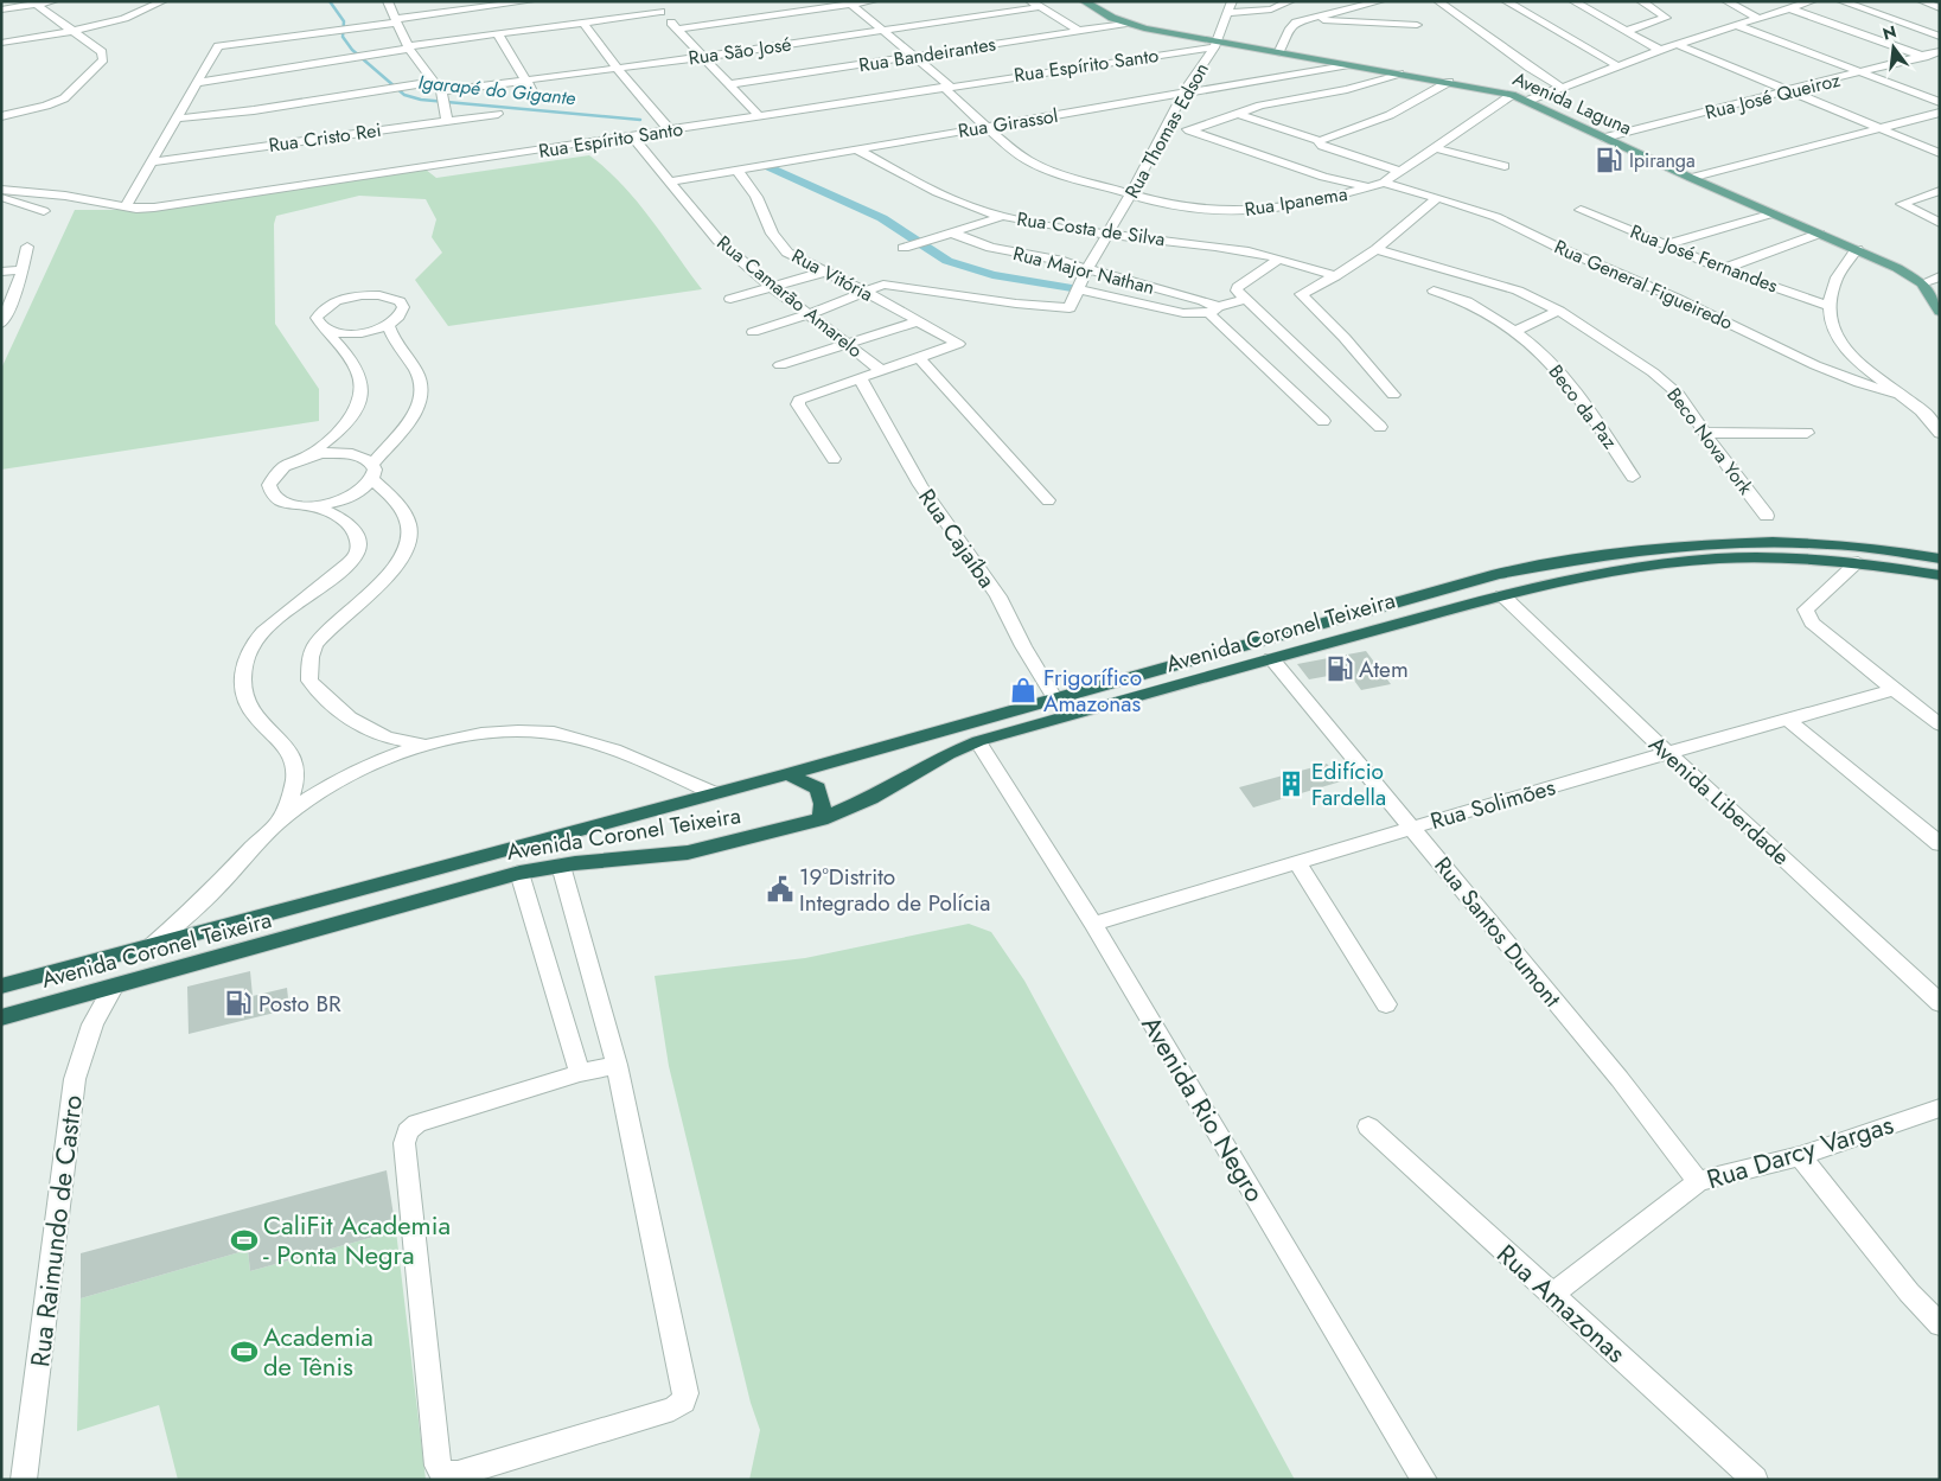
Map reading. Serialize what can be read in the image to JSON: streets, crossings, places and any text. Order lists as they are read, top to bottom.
{
  "streets": {
    "highway": ["Avenida Coronel Teixeira"],
    "main road": ["Avenida Laguna"],
    "street": [
      "Rua São José",
      "Rua Bandeirantes",
      "Rua Espírito Santo",
      "Rua José Queiroz",
      "Rua Girassol",
      "Rua Thomas Edson",
      "Rua Cristo Rei",
      "Rua Ipanema",
      "Rua Costa de Silva",
      "Rua José Fernandes",
      "Rua Major Nathan",
      "Rua Vitória",
      "Rua General Figueiredo",
      "Rua Camarão Amarelo",
      "Beco da Paz",
      "Beco Nova York",
      "Rua Cajaíba",
      "Avenida Liberdade",
      "Rua Solimões",
      "Rua Santos Dumont",
      "Avenida Rio Negro",
      "Rua Darcy Vargas",
      "Rua Raimundo de Castro",
      "Rua Amazonas"
    ]
  },
  "crossings": [
    ["Rua São José", "Rua Ipanema"],
    ["Rua Bandeirantes", "Avenida Laguna"],
    ["Rua Bandeirantes", "Rua Ipanema"],
    ["Rua Espírito Santo", "Avenida Laguna"],
    ["Rua Espírito Santo", "Rua Thomas Edson"],
    ["Rua Espírito Santo", "Rua Ipanema"],
    ["Rua Espírito Santo", "Rua Camarão Amarelo"],
    ["Rua José Queiroz", "Avenida Laguna"],
    ["Avenida Laguna", "Rua Girassol"],
    ["Avenida Laguna", "Rua Thomas Edson"],
    ["Avenida Laguna", "Rua Ipanema"],
    ["Rua Girassol", "Rua Thomas Edson"],
    ["Rua Girassol", "Rua Ipanema"],
    ["Rua Girassol", "Rua Costa de Silva"],
    ["Rua Girassol", "Rua Vitória"],
    ["Rua Girassol", "Rua Camarão Amarelo"],
    ["Rua Thomas Edson", "Rua Ipanema"],
    ["Rua Thomas Edson", "Rua Costa de Silva"],
    ["Rua Thomas Edson", "Rua Major Nathan"],
    ["Rua Thomas Edson", "Rua Vitória"],
    ["Rua Ipanema", "Rua General Figueiredo"],
    ["Rua Cajaíba", "Avenida Coronel Teixeira"],
    ["Avenida Coronel Teixeira", "Avenida Liberdade"],
    ["Avenida Coronel Teixeira", "Rua Santos Dumont"],
    ["Avenida Coronel Teixeira", "Avenida Rio Negro"],
    ["Avenida Coronel Teixeira", "Rua Raimundo de Castro"],
    ["Avenida Liberdade", "Rua Solimões"],
    ["Rua Solimões", "Rua Santos Dumont"],
    ["Rua Solimões", "Avenida Rio Negro"],
    ["Rua Santos Dumont", "Rua Darcy Vargas"],
    ["Rua Darcy Vargas", "Rua Amazonas"]
  ],
  "water": ["Igarapé do Gigante"],
  "places": {
    "fuel station": ["Ipiranga", "Atem", "Posto BR"],
    "shop": ["Frigorífico Amazonas"],
    "building": ["Edifício Fardella"],
    "public building": ["19°Distrito Integrado de Polícia"],
    "sports": ["CaliFit Academia - Ponta Negra", "Academia de Tênis"]
  },
  "north": "top"
}
